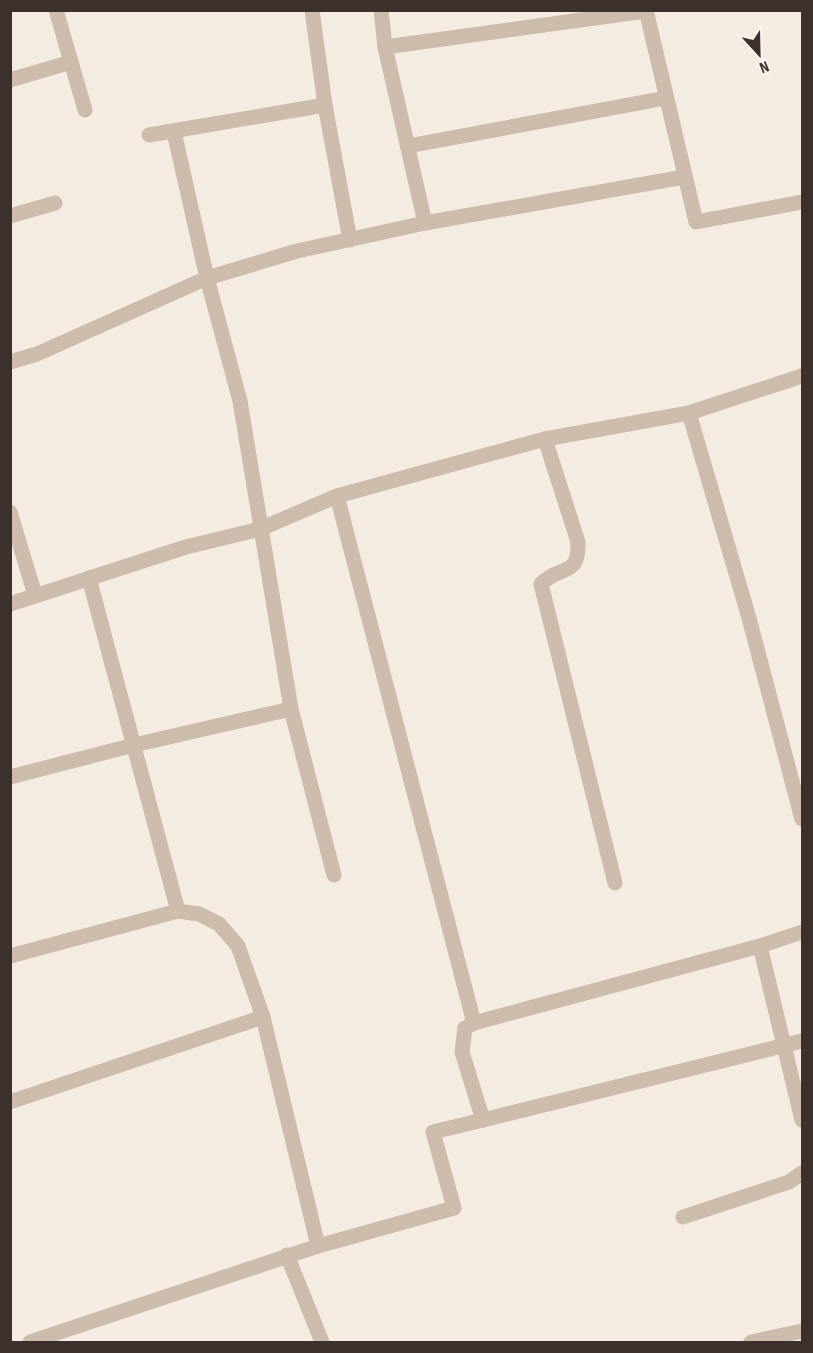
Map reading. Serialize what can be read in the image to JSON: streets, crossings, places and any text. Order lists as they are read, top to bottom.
{
  "north": "bottom"
}
